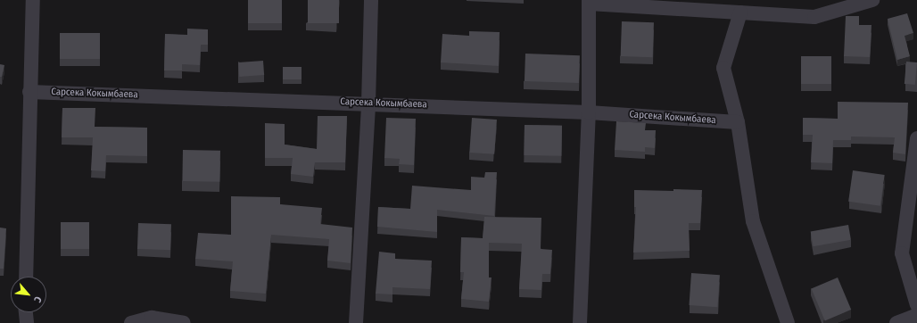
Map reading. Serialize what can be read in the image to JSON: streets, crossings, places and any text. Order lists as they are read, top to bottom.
{
  "streets": {
    "street": ["Сарсека Кокымбаева"]
  },
  "north": "bottom right"
}
